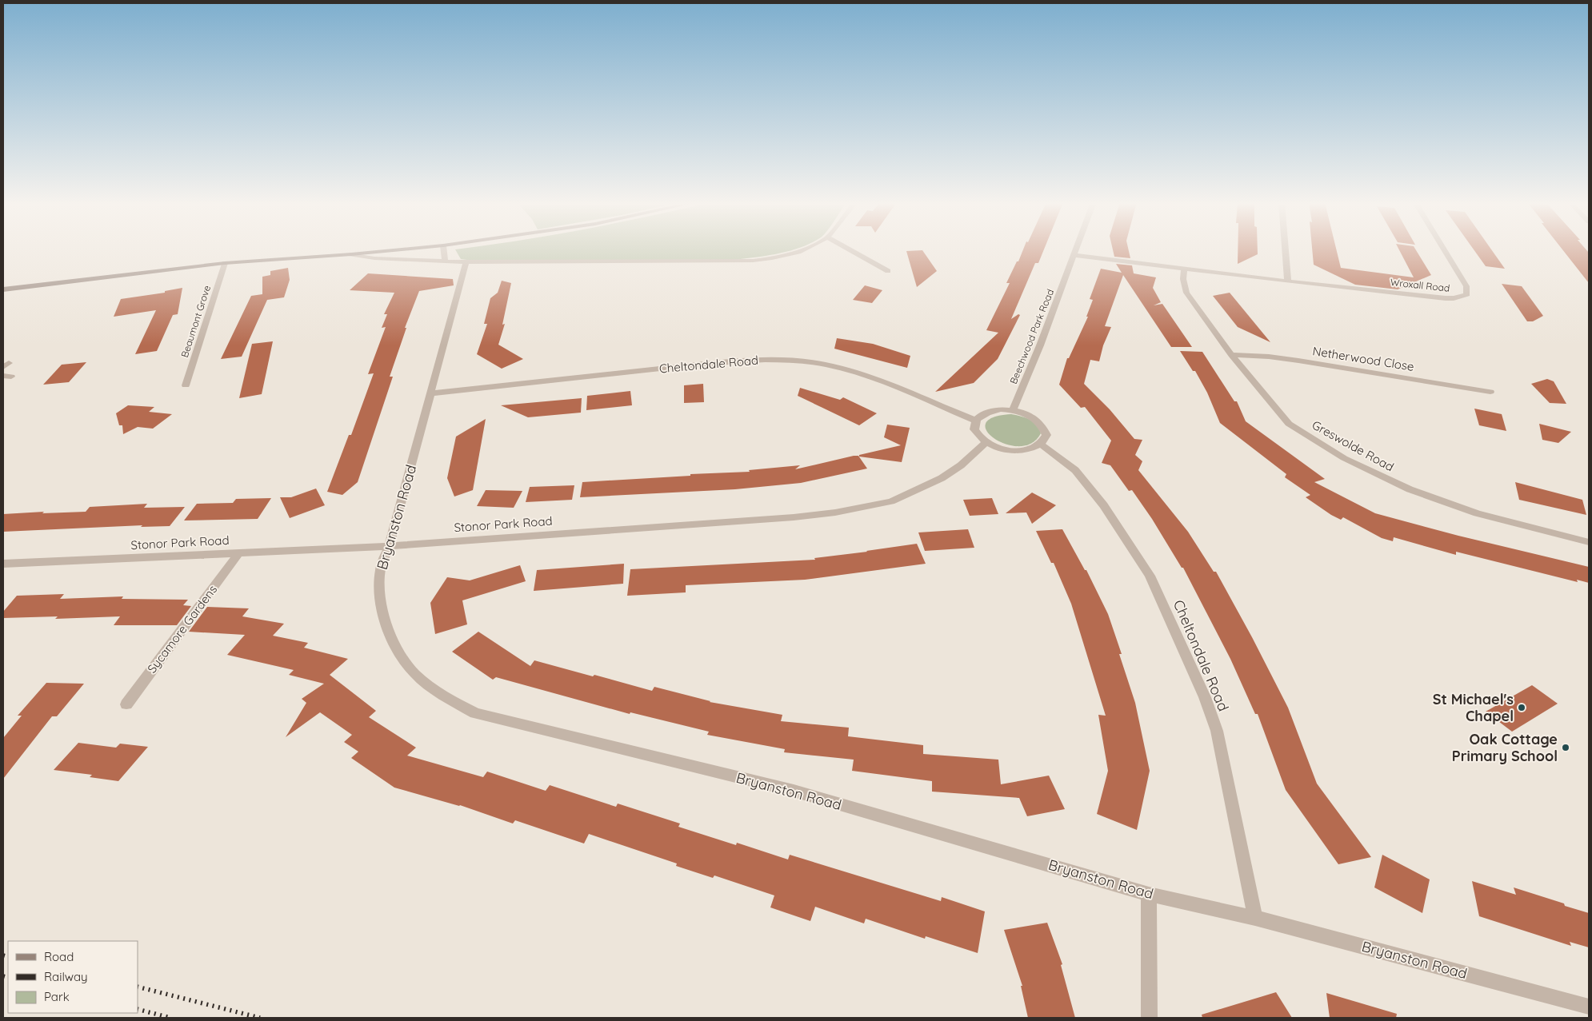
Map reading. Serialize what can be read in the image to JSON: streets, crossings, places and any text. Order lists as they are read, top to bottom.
{
  "streets": {
    "street": [
      "Wroxall Road",
      "Beaumont Grove",
      "Beechwood Park Road",
      "Netherwood Close",
      "Cheltondale Road",
      "Greswolde Road",
      "Bryanston Road",
      "Stonor Park Road",
      "Sycamore Gardens"
    ]
  },
  "crossings": [
    ["Netherwood Close", "Greswolde Road"],
    ["Cheltondale Road", "Bryanston Road"],
    ["Bryanston Road", "Stonor Park Road"],
    ["Stonor Park Road", "Sycamore Gardens"]
  ],
  "places": ["St Michael's Chapel", "Oak Cottage Primary School"],
  "legend": ["Road", "Railway", "Park"]
}
